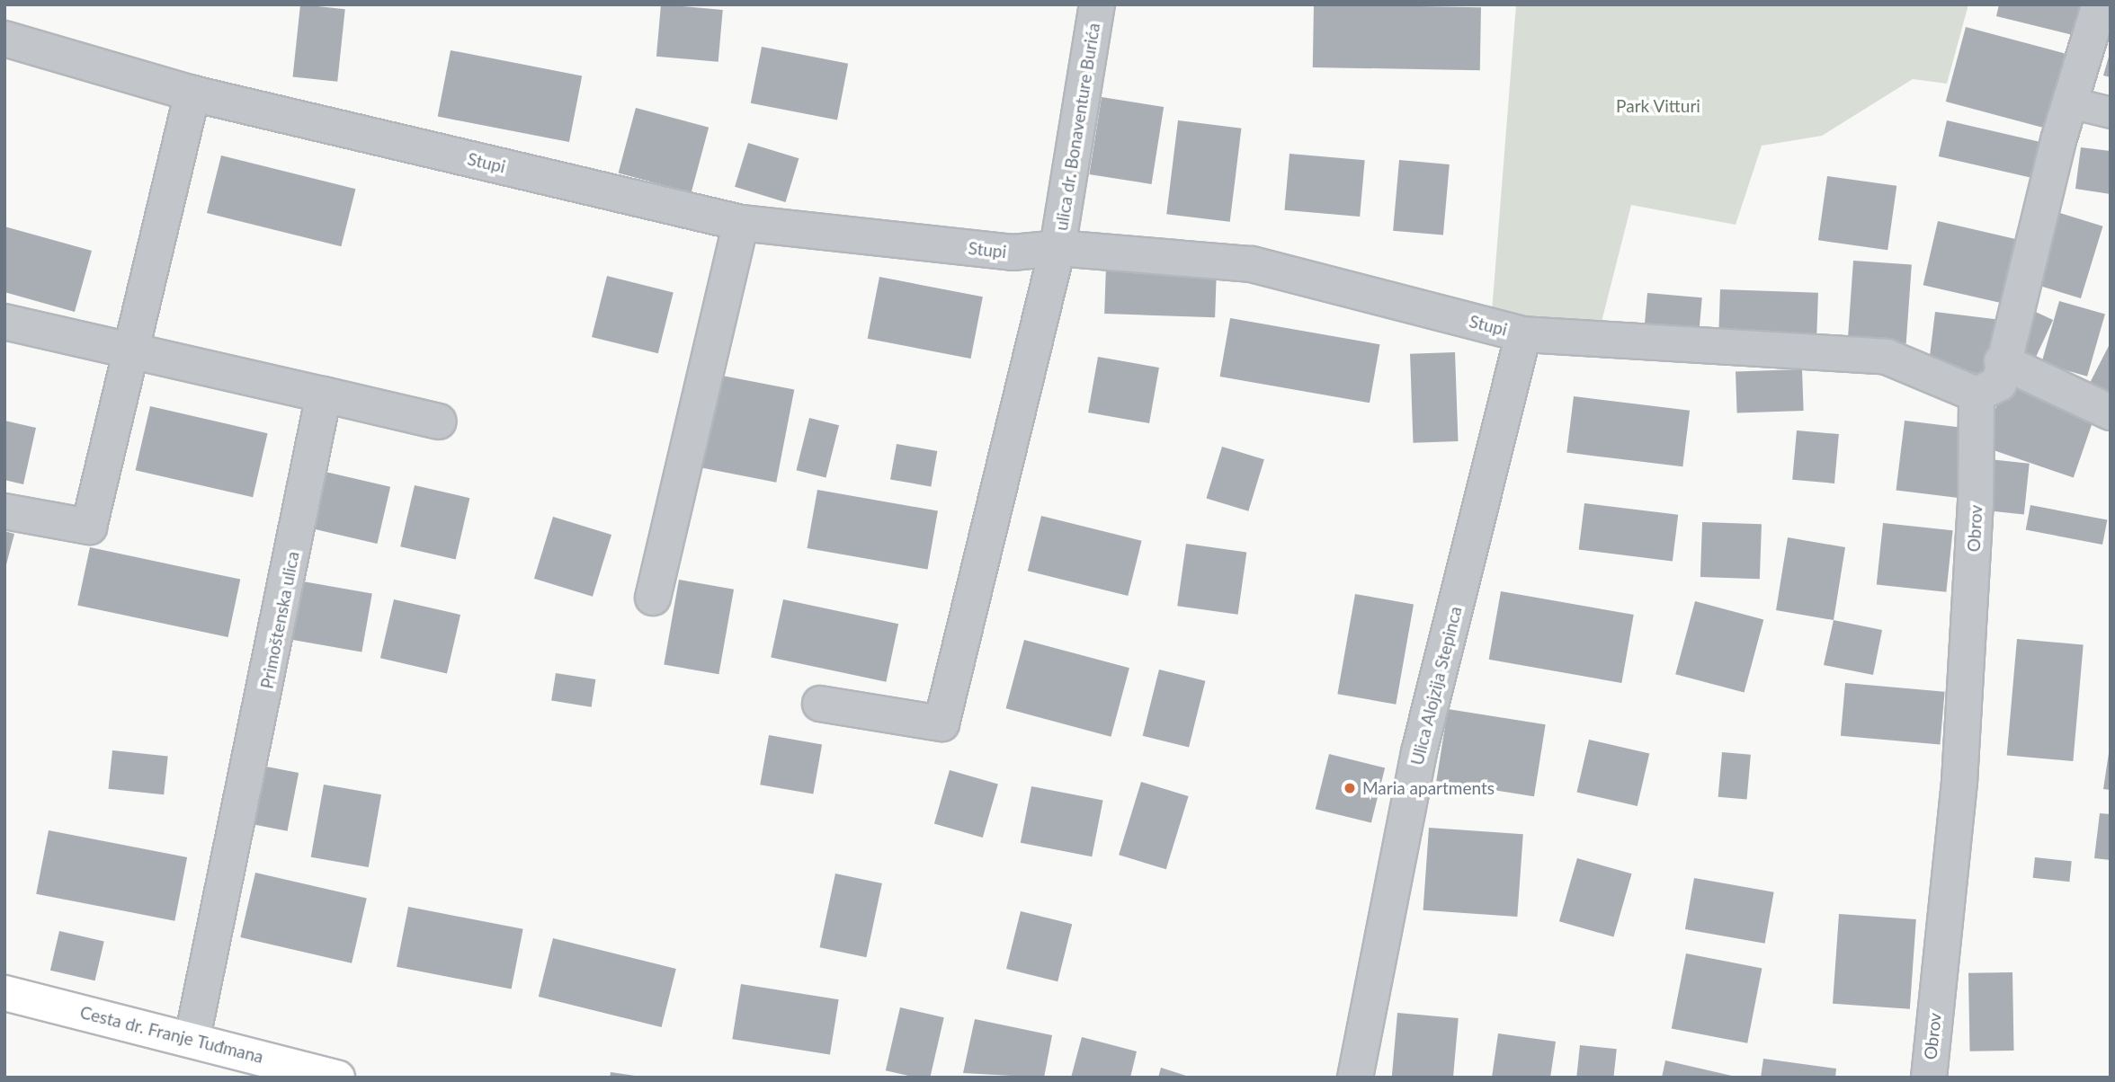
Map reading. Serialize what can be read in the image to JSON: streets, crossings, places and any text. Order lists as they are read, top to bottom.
{
  "streets": {
    "main road": ["Cesta dr. Franje Tuđmana"],
    "street": [
      "ulica dr. Bonaventure Burića",
      "Stupi",
      "Obrov",
      "Primoštenska ulica",
      "Ulica Alojzija Stepinca"
    ]
  },
  "crossings": [
    ["ulica dr. Bonaventure Burića", "Stupi"],
    ["Stupi", "Obrov"],
    ["Stupi", "Ulica Alojzija Stepinca"],
    ["Primoštenska ulica", "Cesta dr. Franje Tuđmana"]
  ],
  "parks": ["Park Vitturi"],
  "places": ["Maria apartments"]
}
